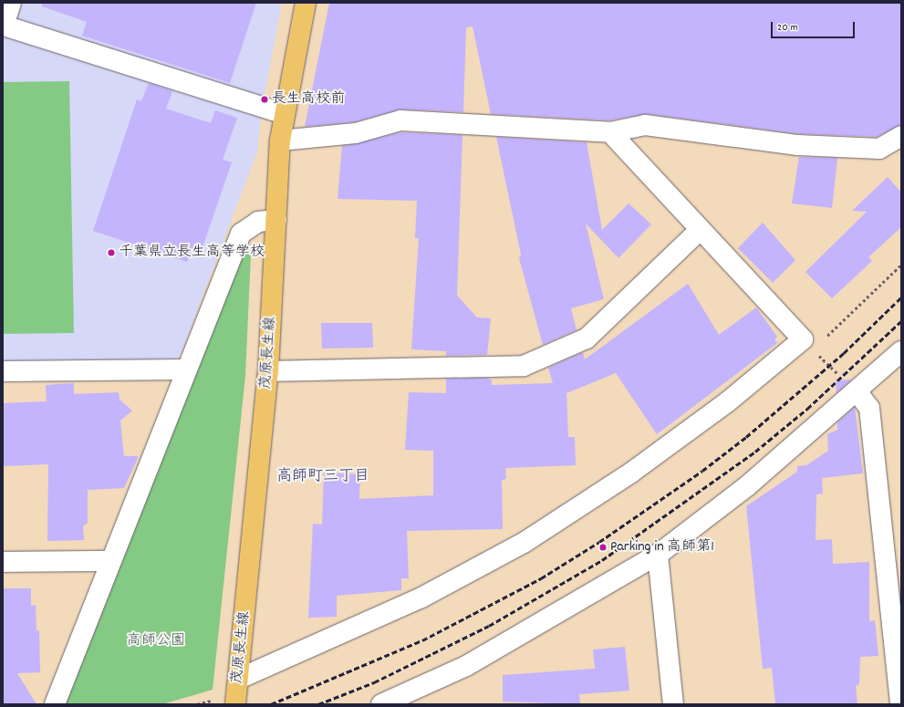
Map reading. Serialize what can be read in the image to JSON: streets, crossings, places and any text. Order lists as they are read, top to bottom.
{
  "streets": {
    "main road": ["茂原長生線"]
  },
  "districts": ["高師町三丁目"],
  "parks": ["高師公園"],
  "places": ["長生高校前", "千葉県立長生高等学校", "Parking in 高師第1"],
  "scale_bar": "20 m"
}
